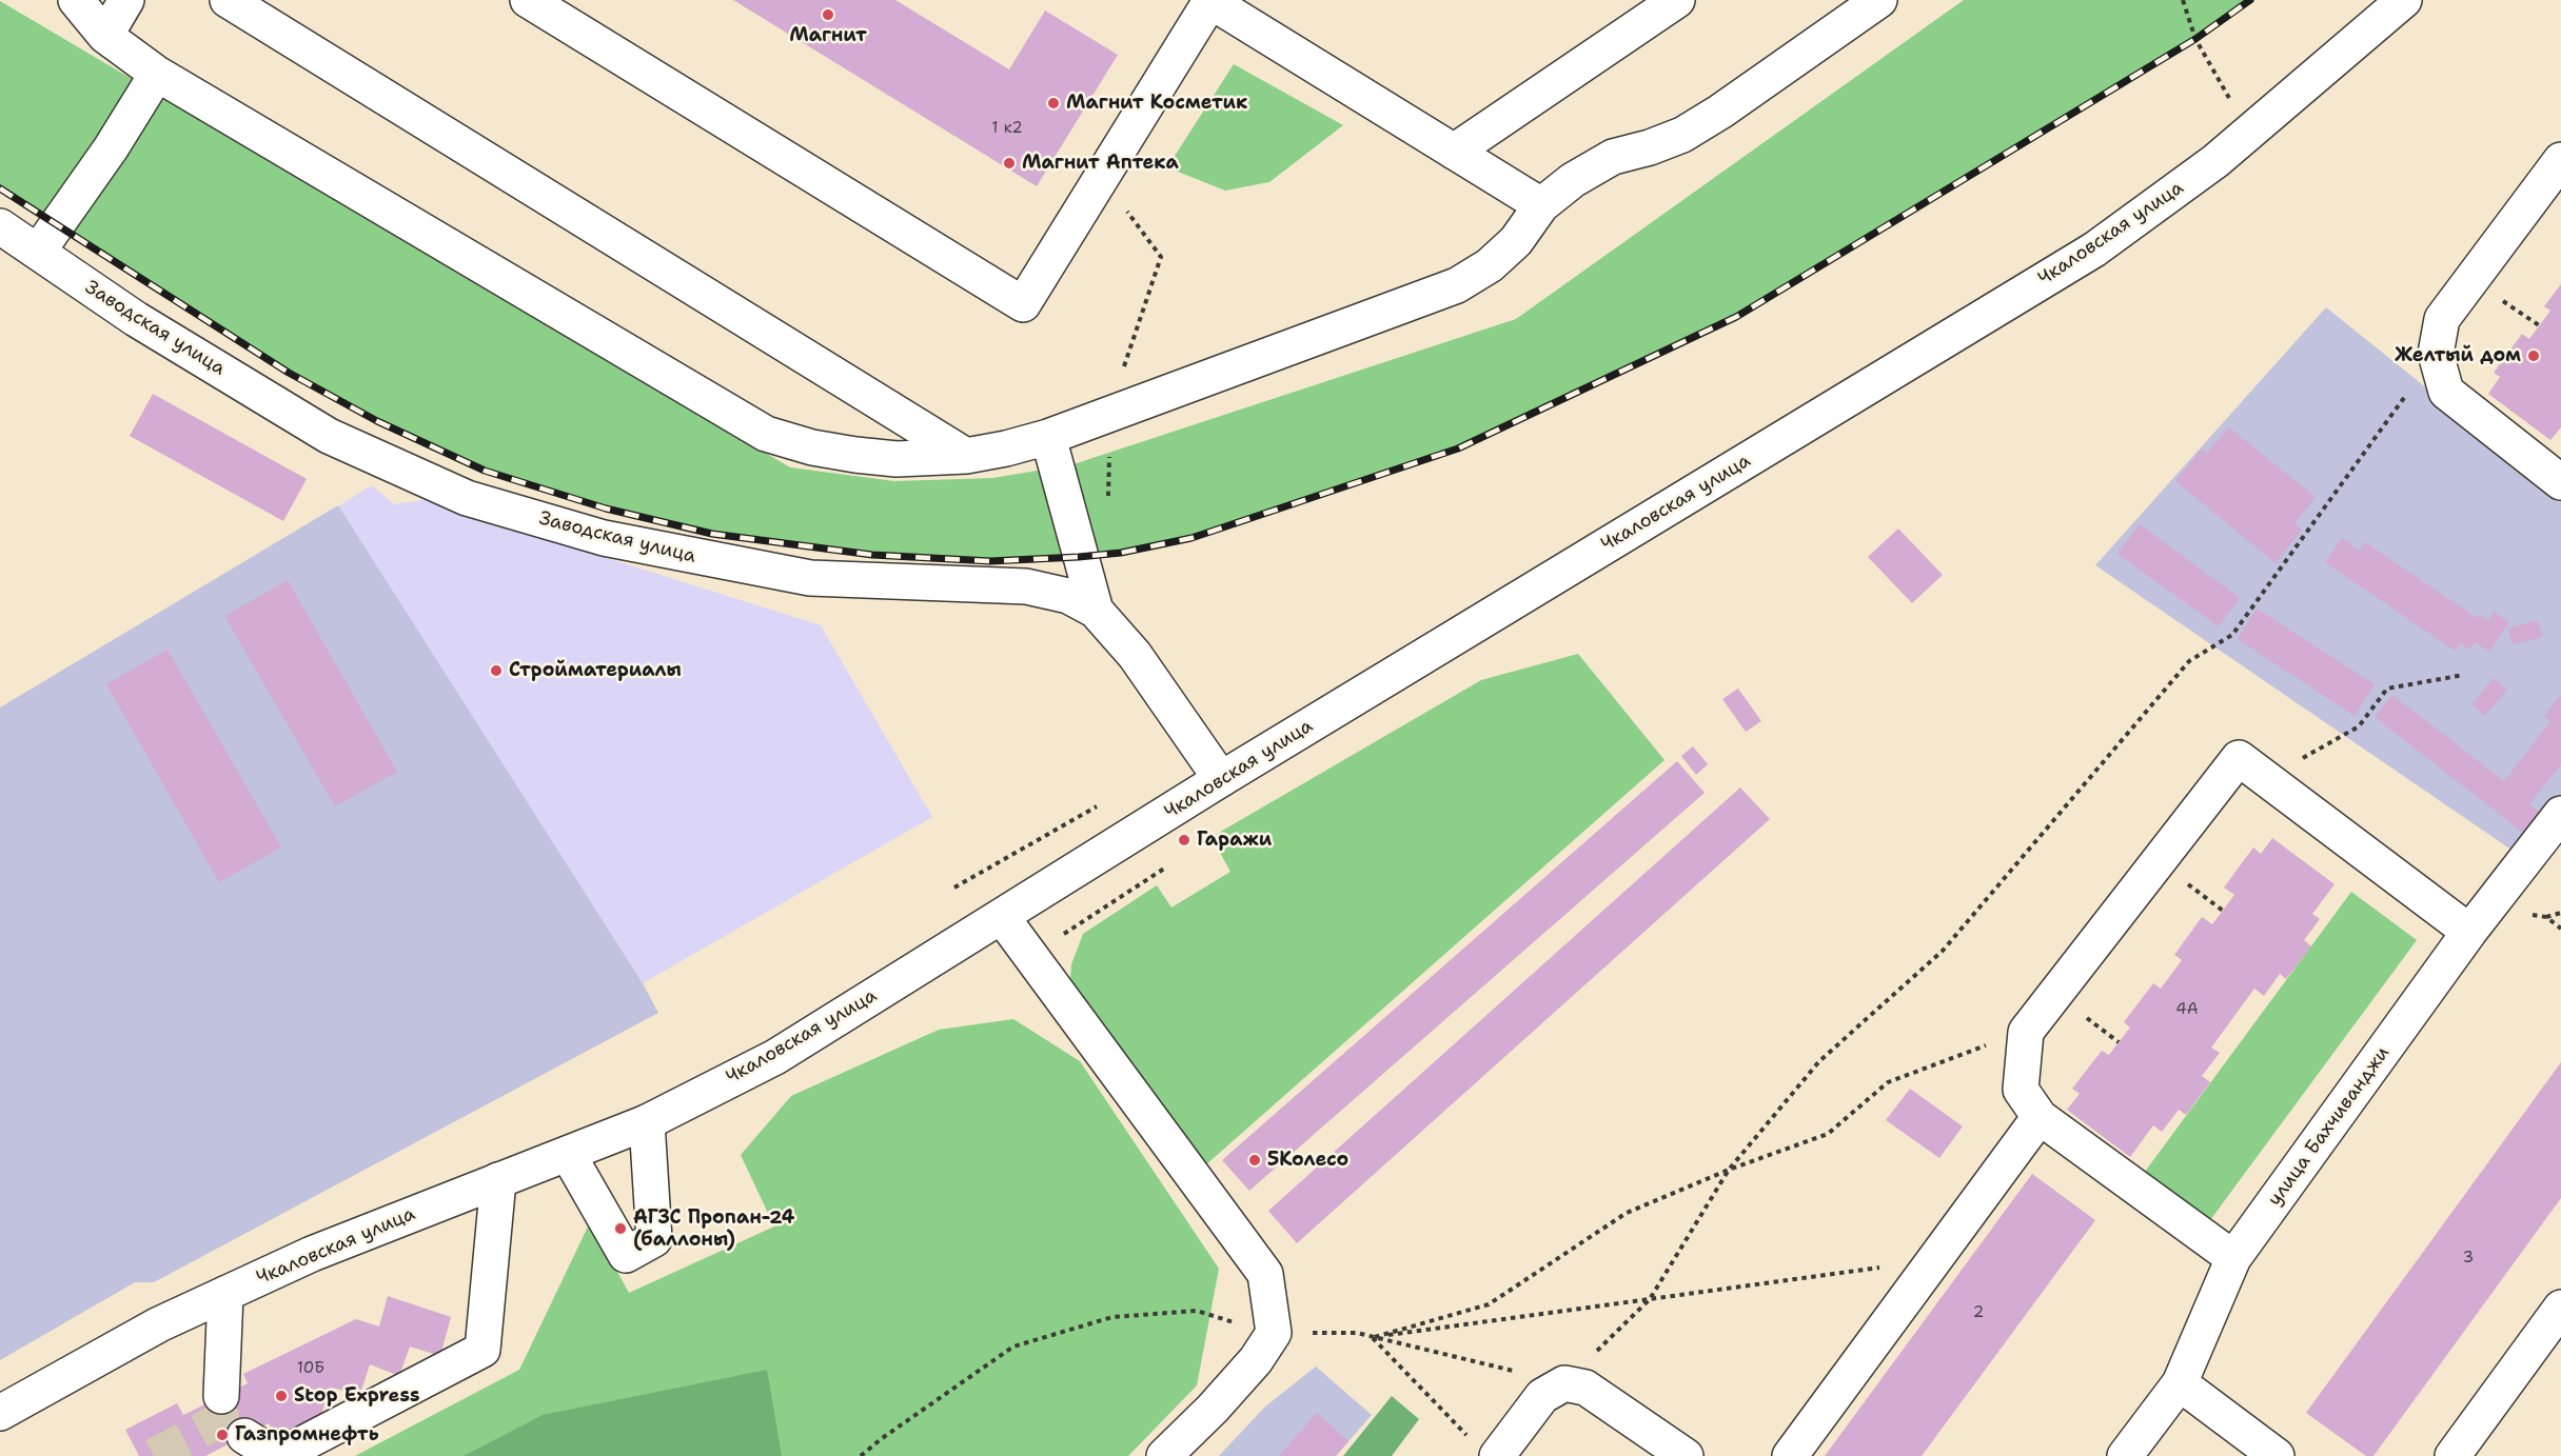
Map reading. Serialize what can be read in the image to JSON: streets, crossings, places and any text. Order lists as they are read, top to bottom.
{
  "streets": {
    "main road": ["Чкаловская улица", "Заводская улица", "улица Бахчиванджи"]
  },
  "crossings": [
    ["Чкаловская улица", "Заводская улица"]
  ],
  "places": [
    "Магнит",
    "Магнит Косметик",
    "Магнит Аптека",
    "Желтый дом",
    "Стройматериалы",
    "Гаражи",
    "5Колесо",
    "АГЗС Пропан-24 (баллоны)",
    "Stop Express",
    "Газпромнефть"
  ],
  "house_numbers": [
    "1 к2",
    "4А",
    "3",
    "2",
    "10Б"
  ]
}
